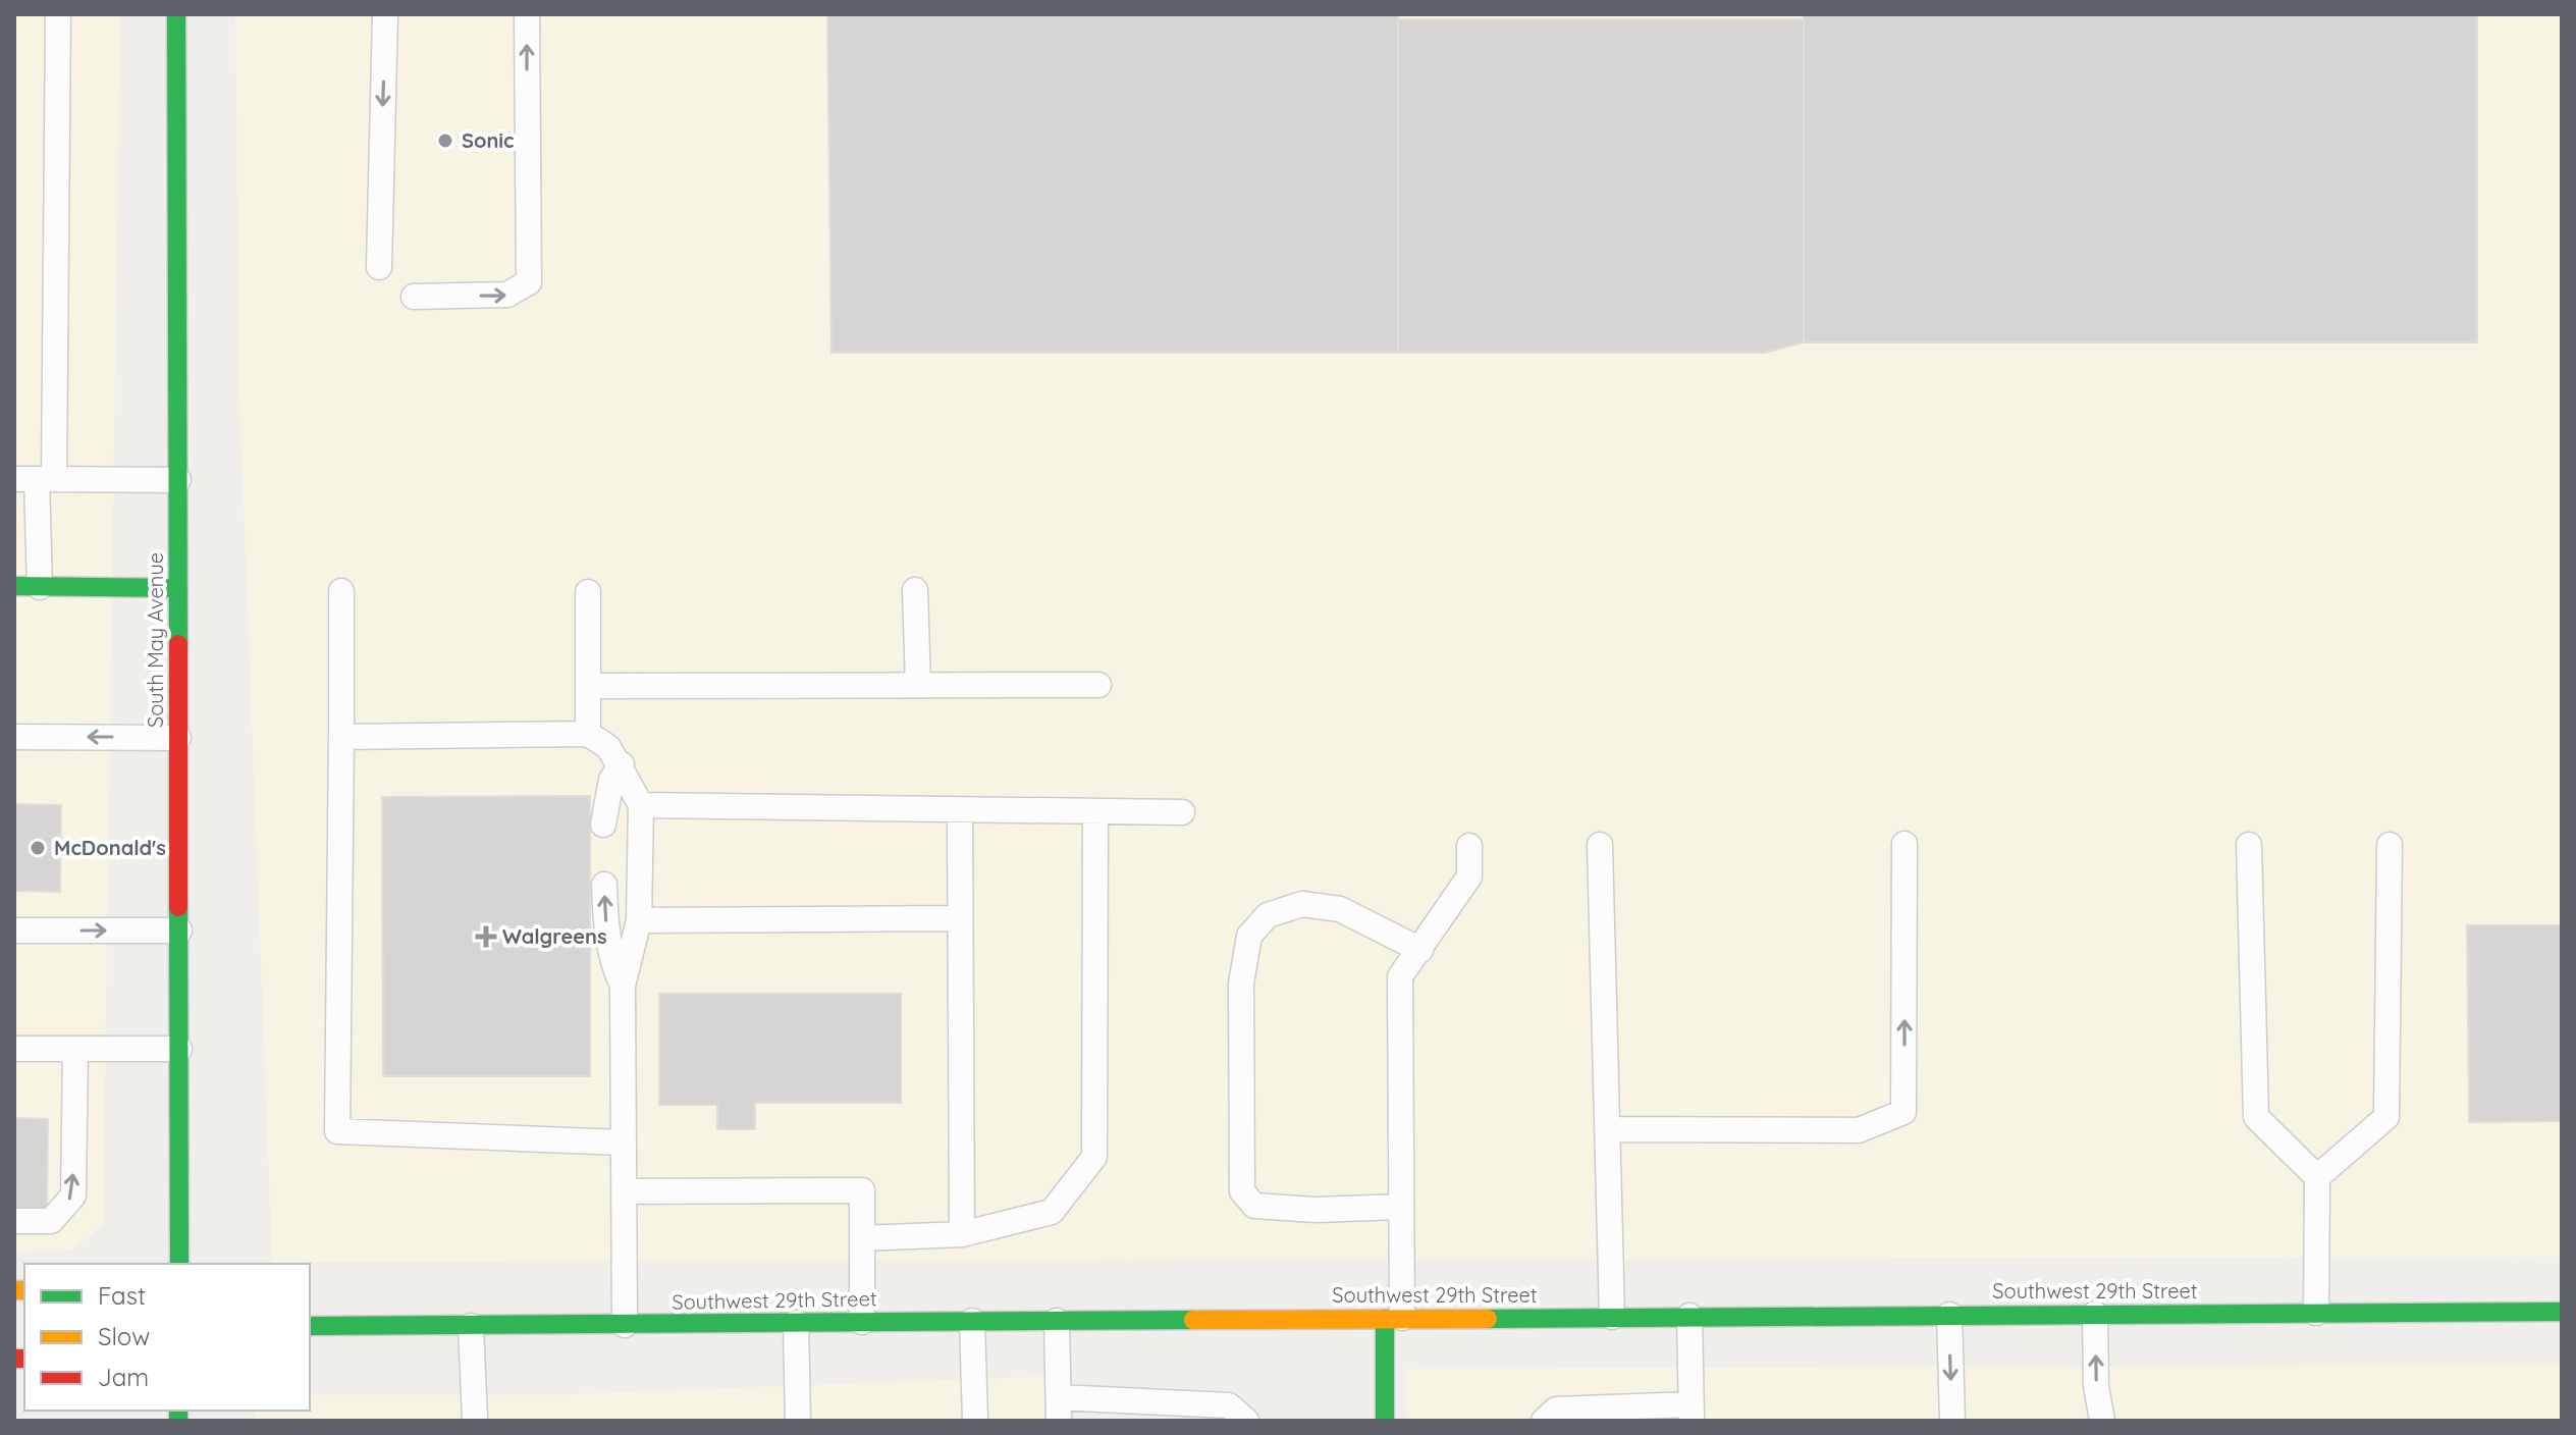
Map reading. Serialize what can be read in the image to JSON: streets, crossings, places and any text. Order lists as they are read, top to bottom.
{
  "streets": {
    "main road": ["South May Avenue", "Southwest 29th Street"]
  },
  "places": {
    "other": ["Sonic", "McDonald's"],
    "health": ["Walgreens"]
  },
  "legend": ["Fast", "Slow", "Jam"]
}
